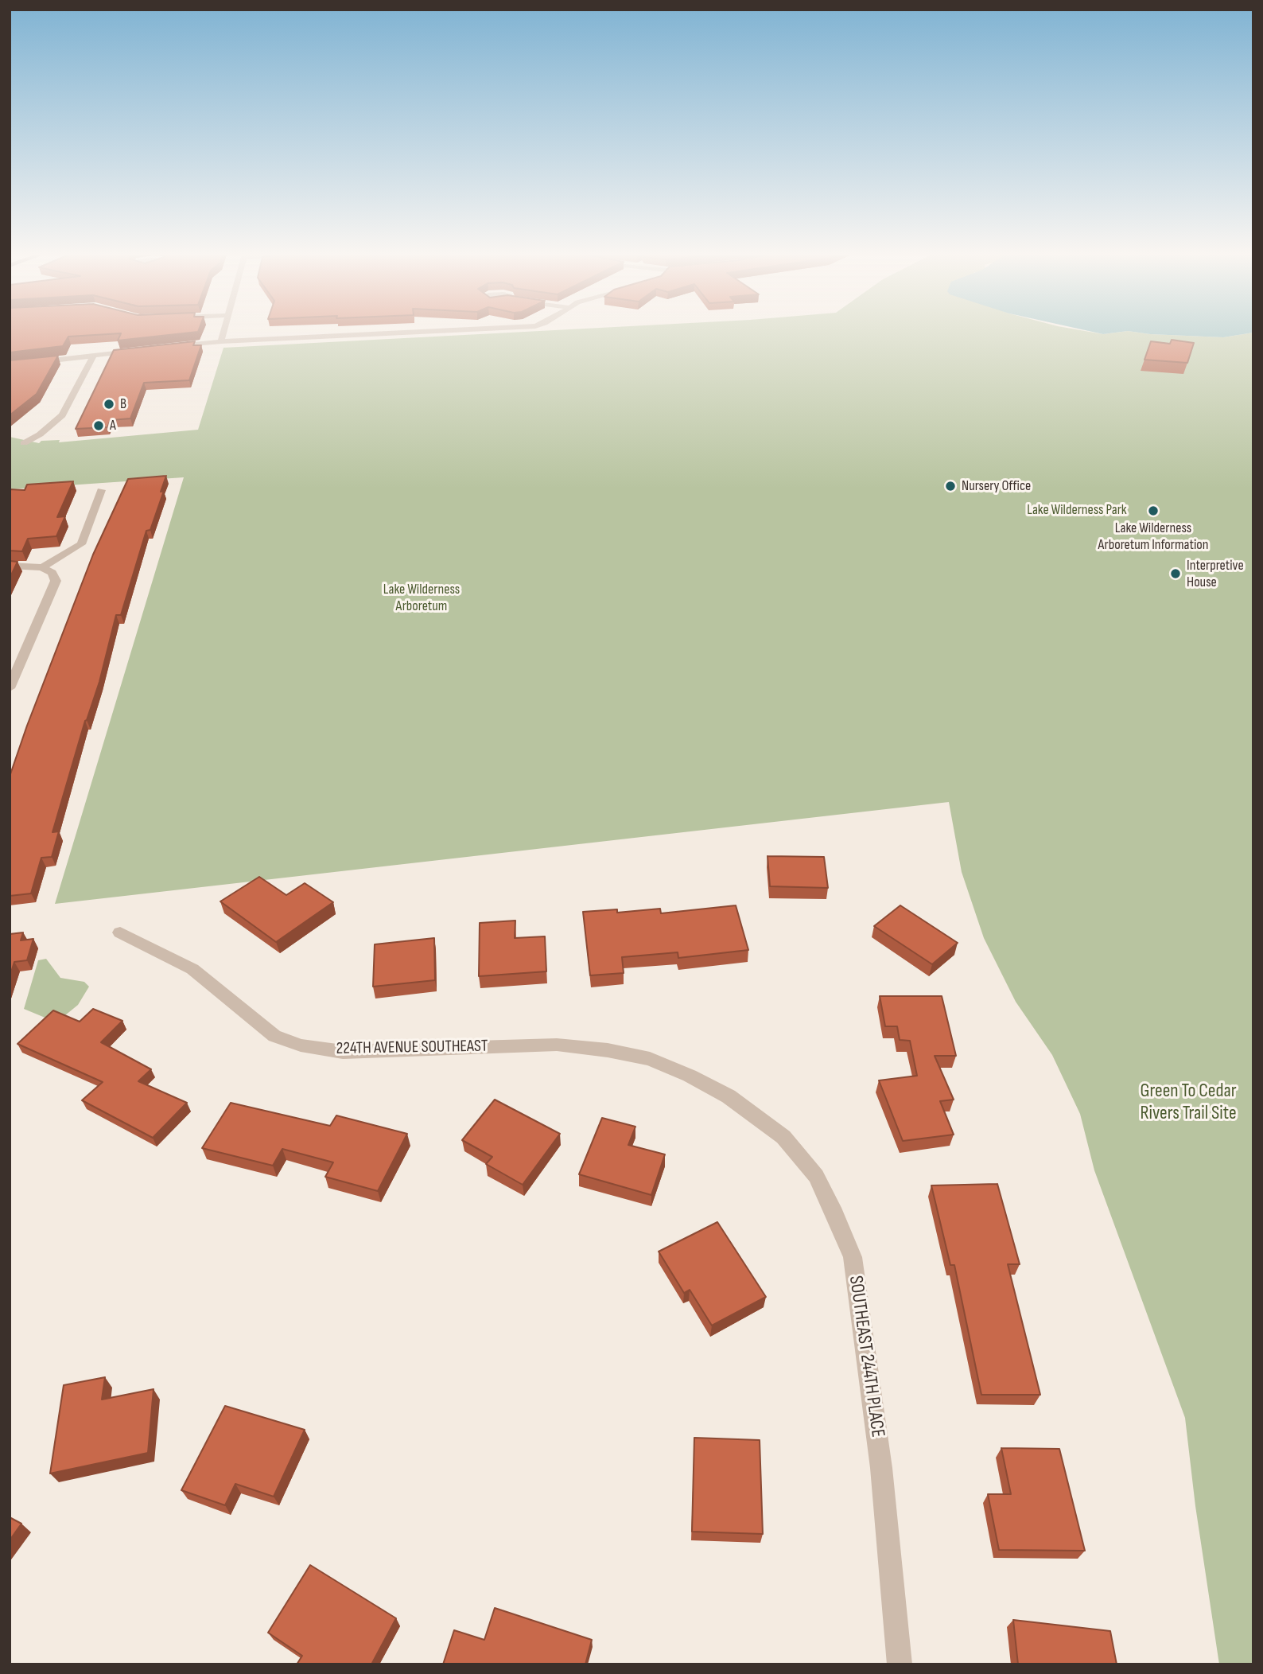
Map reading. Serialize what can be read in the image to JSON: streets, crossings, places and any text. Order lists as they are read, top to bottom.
{
  "streets": {
    "street": ["224TH AVENUE SOUTHEAST", "SOUTHEAST 244TH PLACE"]
  },
  "crossings": [
    ["224TH AVENUE SOUTHEAST", "SOUTHEAST 244TH PLACE"]
  ],
  "parks": ["Lake Wilderness Park", "Lake Wilderness Arboretum", "Green To Cedar Rivers Trail Site"],
  "places": [
    "B",
    "A",
    "Nursery Office",
    "Lake Wilderness Arboretum Information",
    "Interpretive House"
  ]
}
